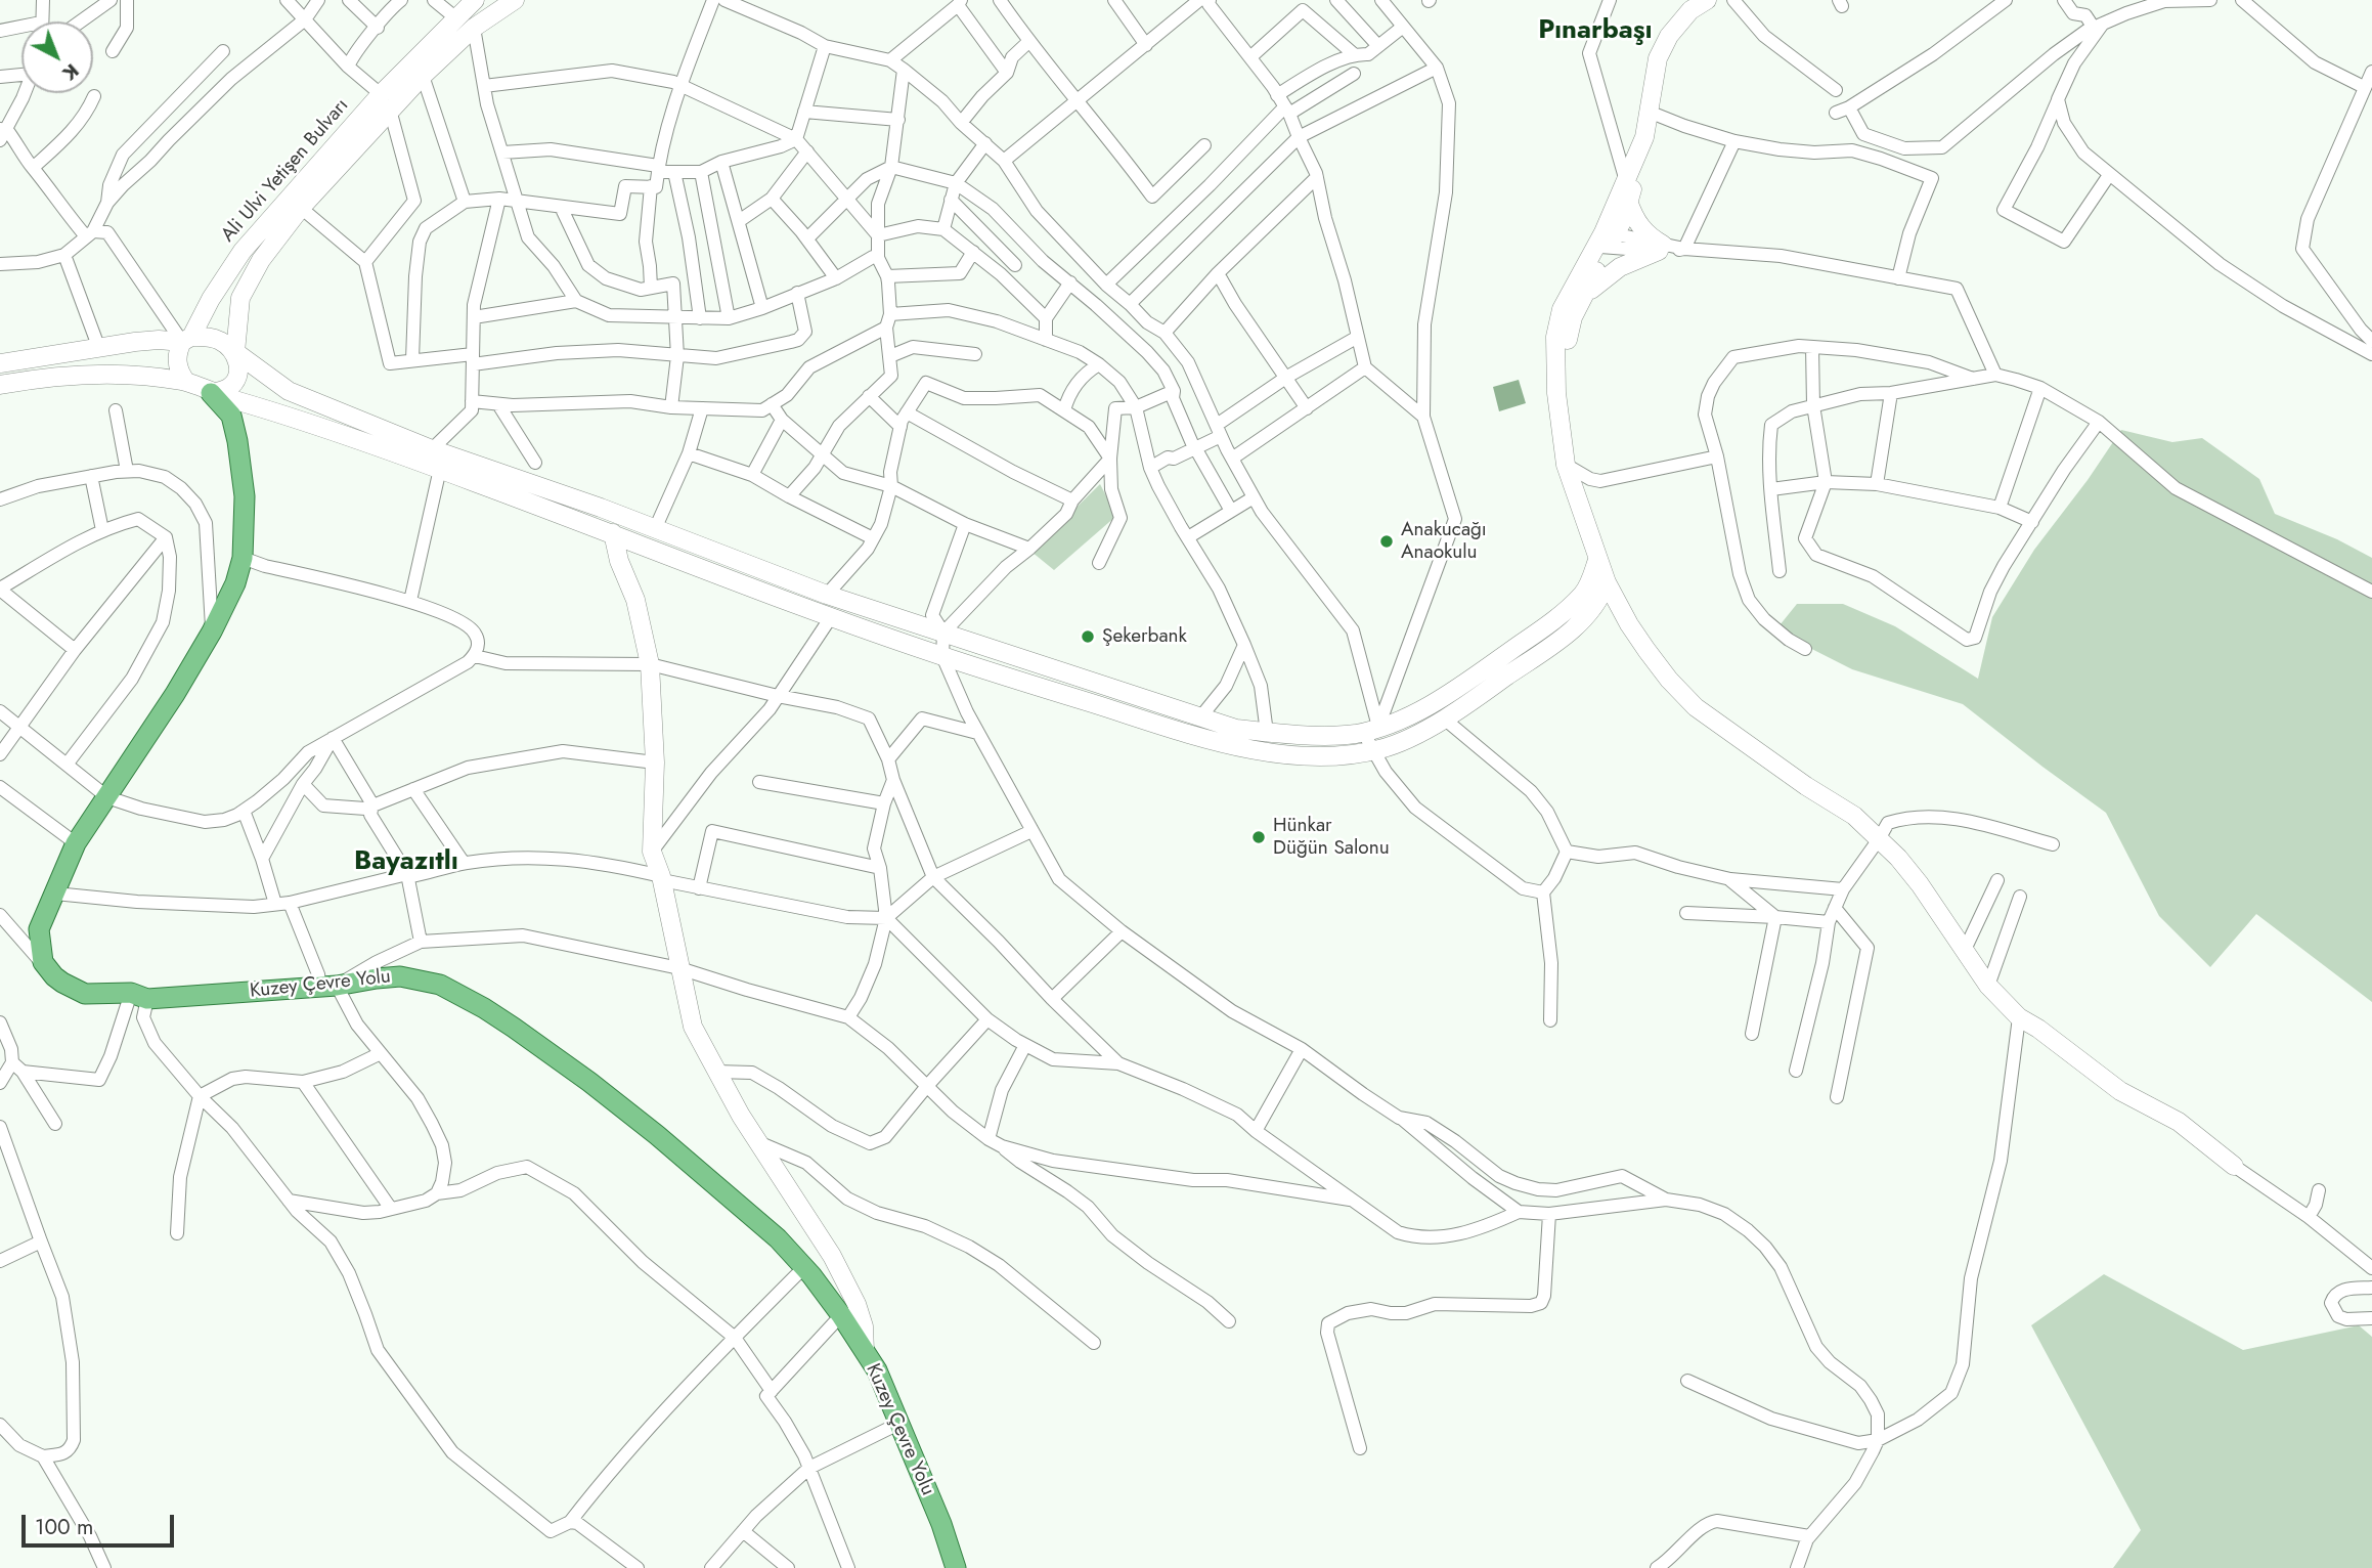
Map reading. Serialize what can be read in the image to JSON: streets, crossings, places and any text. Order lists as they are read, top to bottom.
{
  "streets": {
    "main road": ["Ali Ulvi Yetişen Bulvarı", "Kuzey Çevre Yolu"]
  },
  "districts": ["Pınarbaşı", "Bayazıtlı"],
  "places": ["Anakucağı Anaokulu", "Şekerbank", "Hünkar Düğün Salonu"],
  "scale_bar": "100 m",
  "north": "bottom right"
}
